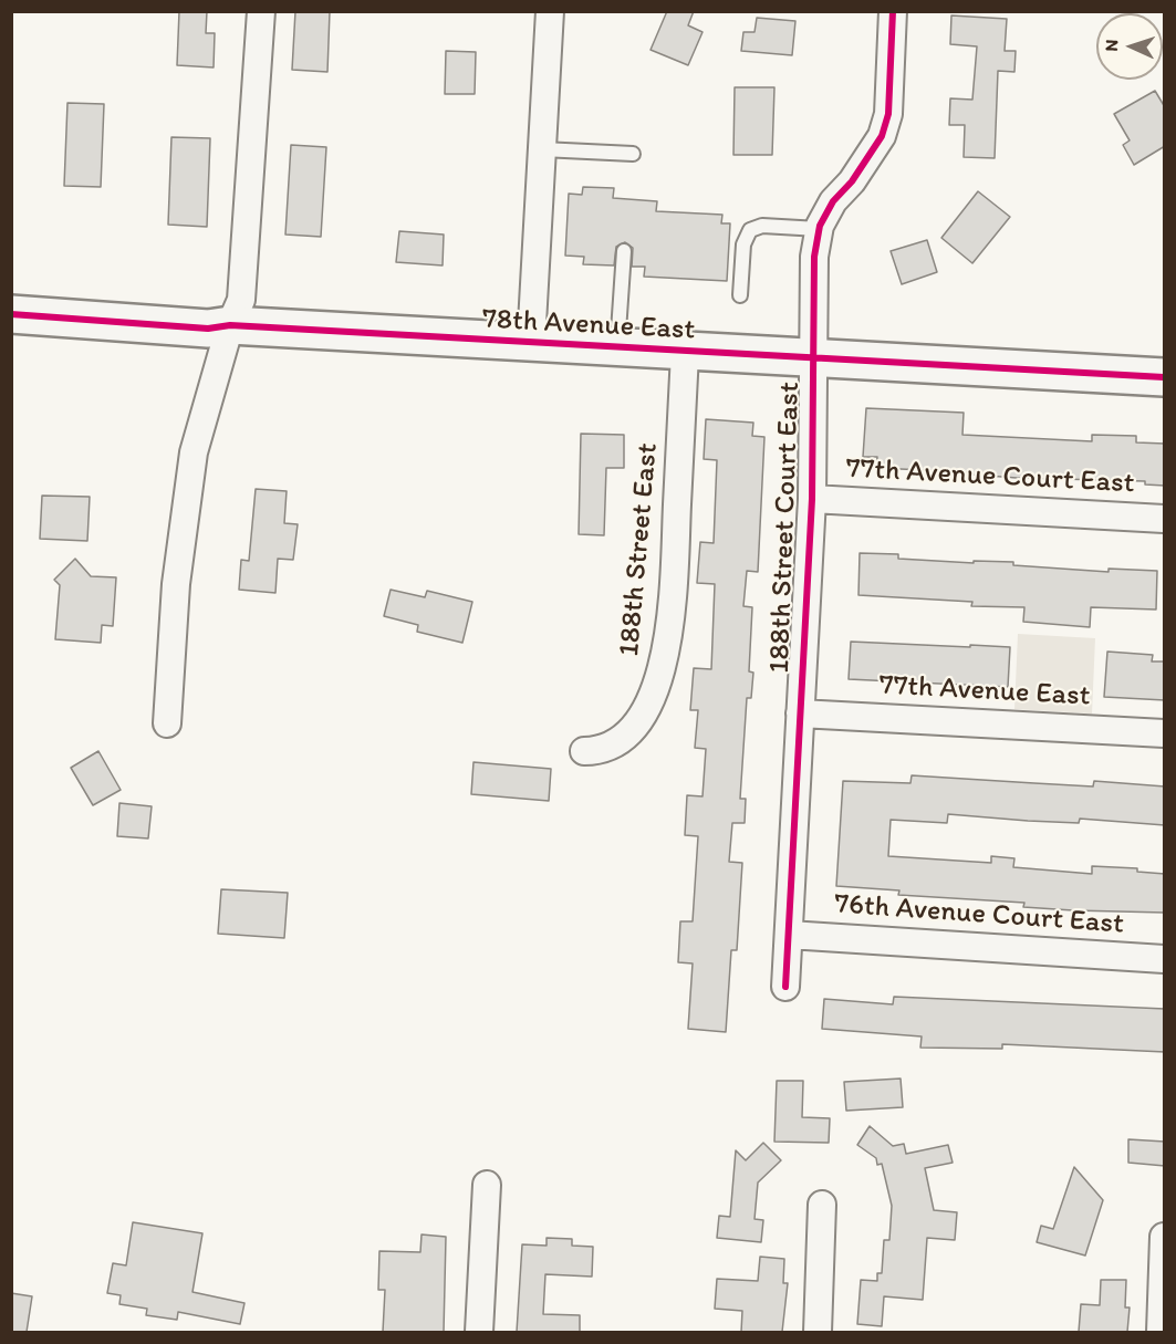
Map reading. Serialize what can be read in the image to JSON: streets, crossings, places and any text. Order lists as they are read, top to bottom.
{
  "streets": {
    "street": [
      "78th Avenue East",
      "77th Avenue Court East",
      "188th Street Court East",
      "188th Street East",
      "77th Avenue East",
      "76th Avenue Court East"
    ]
  },
  "crossings": [
    ["78th Avenue East", "188th Street Court East"],
    ["78th Avenue East", "188th Street East"],
    ["77th Avenue Court East", "188th Street Court East"],
    ["188th Street Court East", "77th Avenue East"],
    ["188th Street Court East", "76th Avenue Court East"]
  ],
  "north": "left"
}
